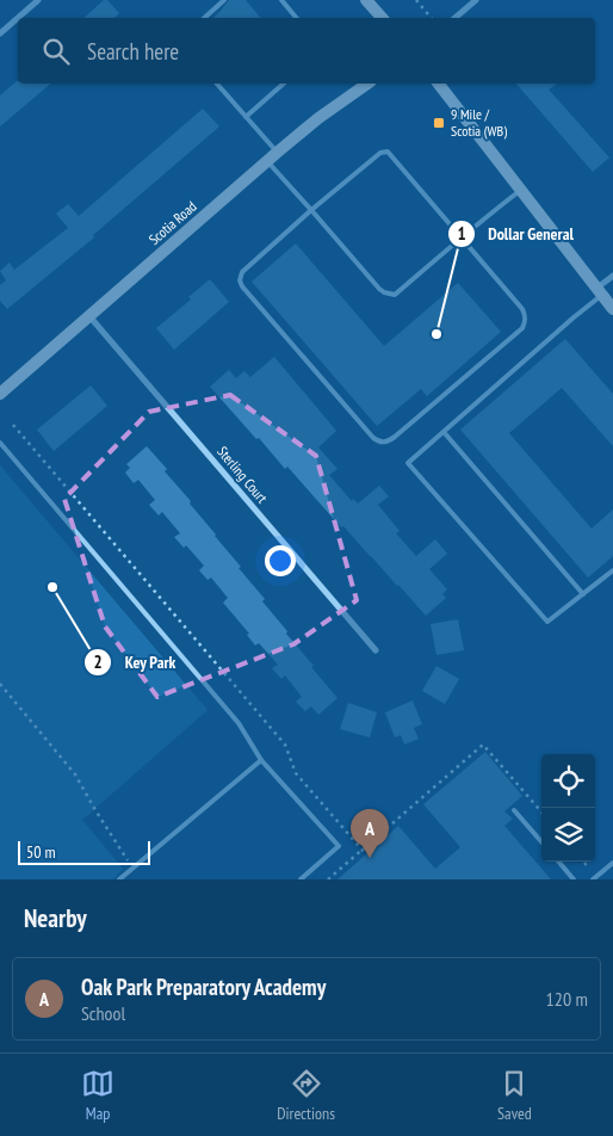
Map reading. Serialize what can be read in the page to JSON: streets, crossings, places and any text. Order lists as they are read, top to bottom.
{
  "streets": {
    "street": ["Scotia Road", "Sterling Court"]
  },
  "crossings": [
    ["Scotia Road", "Sterling Court"]
  ],
  "places": {
    "transit": ["9 Mile / Scotia (WB)"],
    "other": ["Dollar General", "Key Park"]
  },
  "scale_bar": "50 m",
  "page": {
    "search": "Search here",
    "pins": "A",
    "scale": "50 m",
    "heading": "Nearby",
    "list": [
      {
        "mark": "A",
        "name": "Oak Park Preparatory Academy",
        "note": "School",
        "value": "120 m"
      }
    ],
    "nav": ["Map", "Directions", "Saved"]
  }
}
